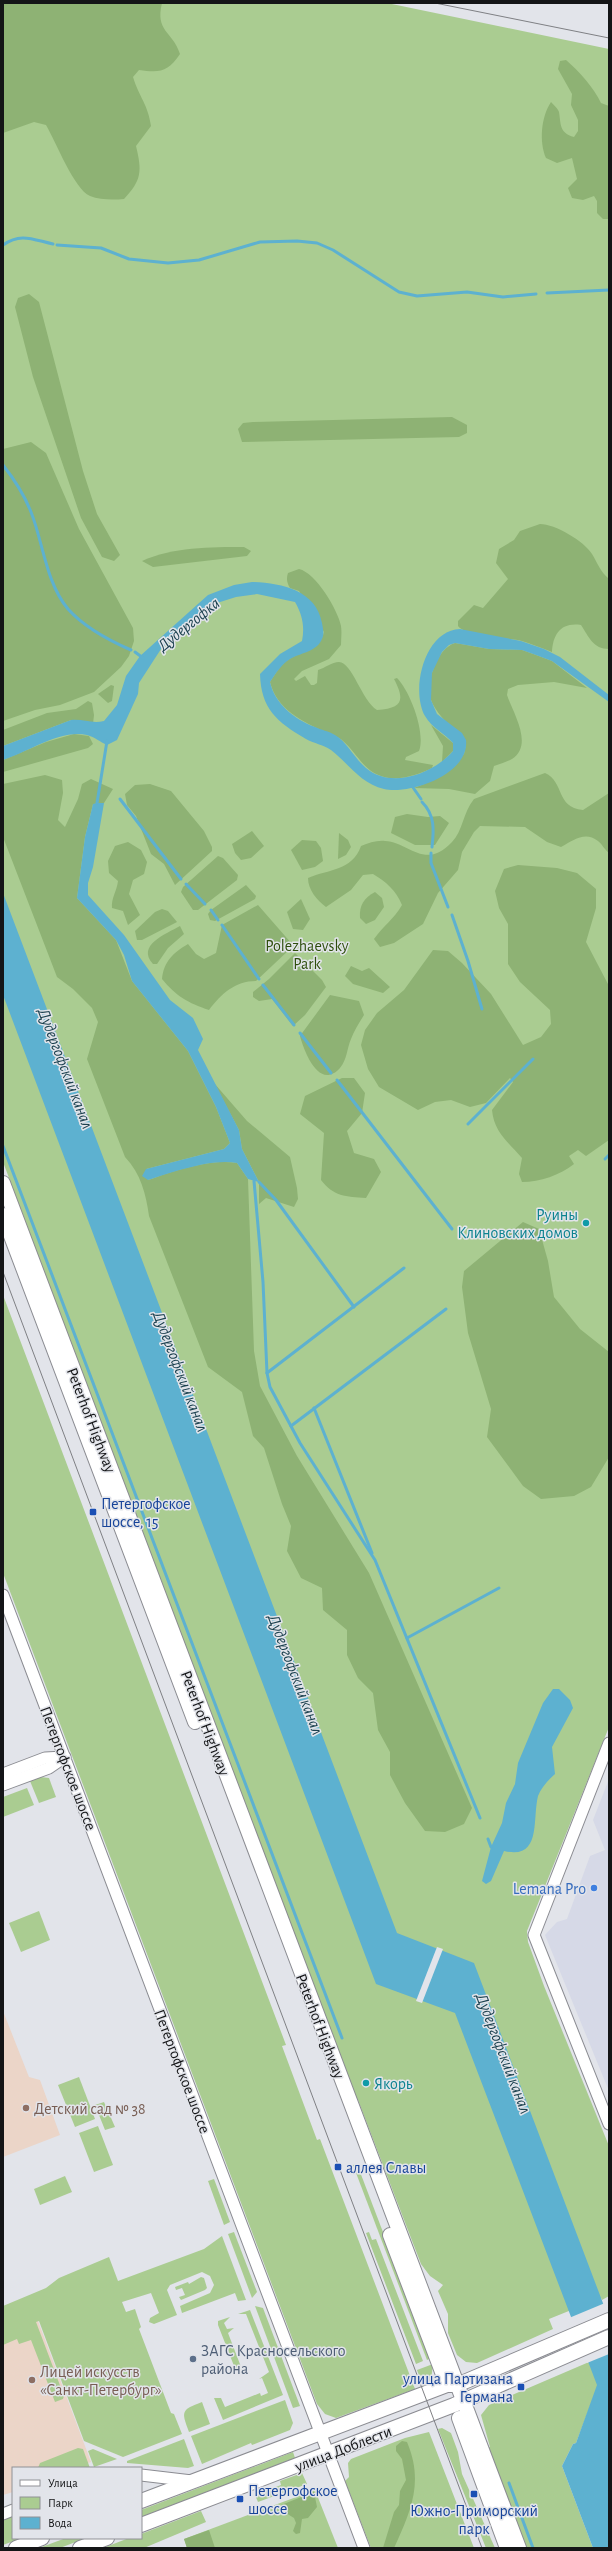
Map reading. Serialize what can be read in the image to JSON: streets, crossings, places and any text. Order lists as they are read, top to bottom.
{
  "streets": {
    "main road": ["Peterhof Highway", "улица Доблести"],
    "street": ["Петергофское шоссе"]
  },
  "crossings": [
    ["Peterhof Highway", "улица Доблести"],
    ["Петергофское шоссе", "улица Доблести"]
  ],
  "water": ["Дудергофка", "Дудергофский канал"],
  "parks": ["Polezhaevsky Park"],
  "places": {
    "other": [
      "Руины Клиновских домов",
      "Lemana Pro",
      "Якорь",
      "Детский сад № 38",
      "ЗАГС Красносельского района",
      "Лицей искусств «Санкт-Петербург»"
    ],
    "transit": [
      "Петергофское шоссе, 15",
      "аллея Славы",
      "улица Партизана Германа",
      "Южно-Приморский парк",
      "Петергофское шоссе"
    ]
  },
  "legend": ["Улица", "Парк", "Вода"]
}
